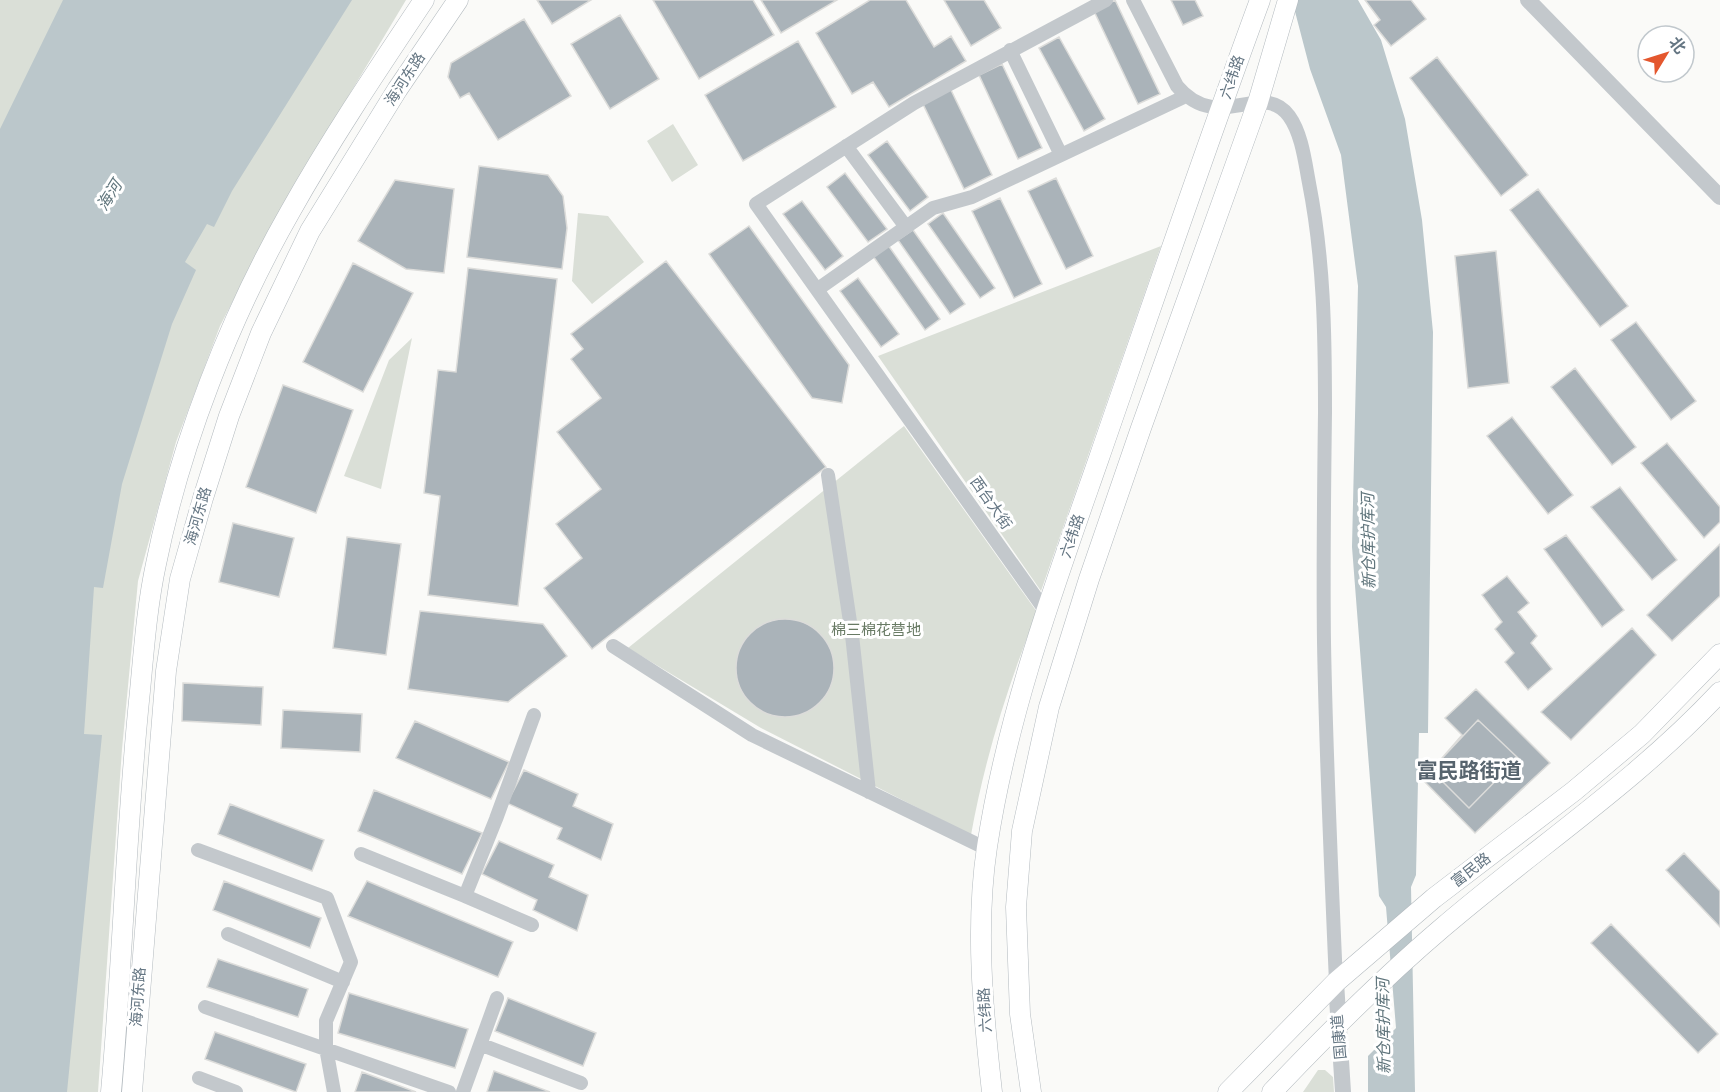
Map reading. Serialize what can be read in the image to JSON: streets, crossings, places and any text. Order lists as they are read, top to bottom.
{
  "streets": {
    "main road": ["六纬路", "海河东路", "富民路"],
    "street": ["西台大街", "国康道"]
  },
  "crossings": [
    ["六纬路", "西台大街"],
    ["富民路", "国康道"]
  ],
  "districts": ["富民路街道"],
  "water": ["海河", "新仓库护库河"],
  "parks": ["棉三棉花营地"],
  "north": "top right"
}
